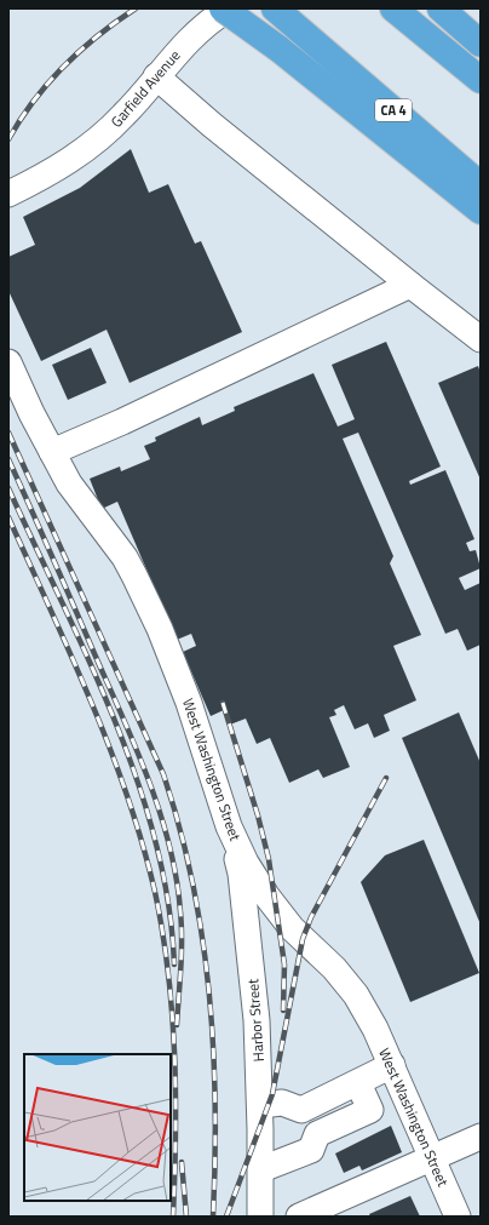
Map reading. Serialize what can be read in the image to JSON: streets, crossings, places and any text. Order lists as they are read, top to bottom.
{
  "streets": {
    "highway": ["CA 4"],
    "street": ["Garfield Avenue", "West Washington Street", "Harbor Street"]
  },
  "crossings": [
    ["West Washington Street", "Harbor Street"]
  ]
}
